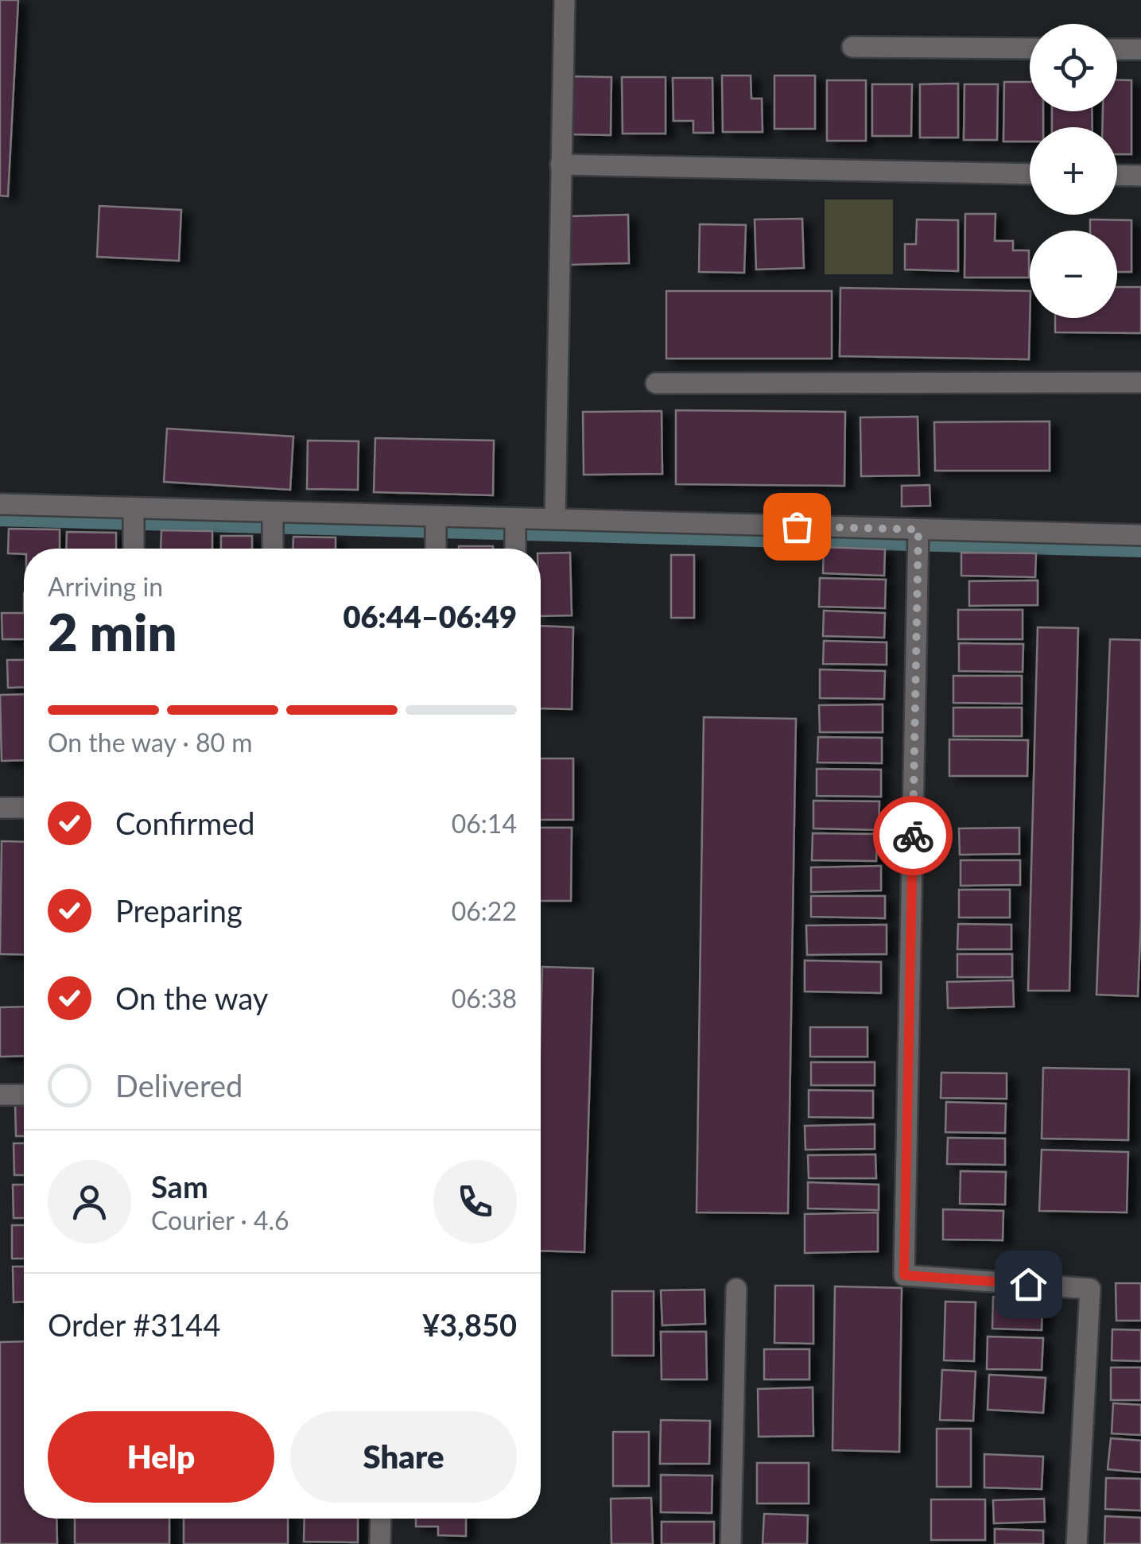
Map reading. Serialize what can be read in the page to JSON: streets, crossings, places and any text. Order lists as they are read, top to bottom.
{
  "page": {
    "map_buttons": ["+", "−"],
    "heading": ["2 min", "Arriving in", "06:44–06:49"],
    "panel": [
      "Sam",
      "Courier · 4.6",
      "Order #3144",
      "¥3,850"
    ],
    "bar": "On the way · 80 m",
    "list": [
      ["Confirmed", "06:14"],
      ["Preparing", "06:22"],
      ["On the way", "06:38"],
      "Delivered"
    ],
    "buttons": ["Help", "Share"]
  }
}
